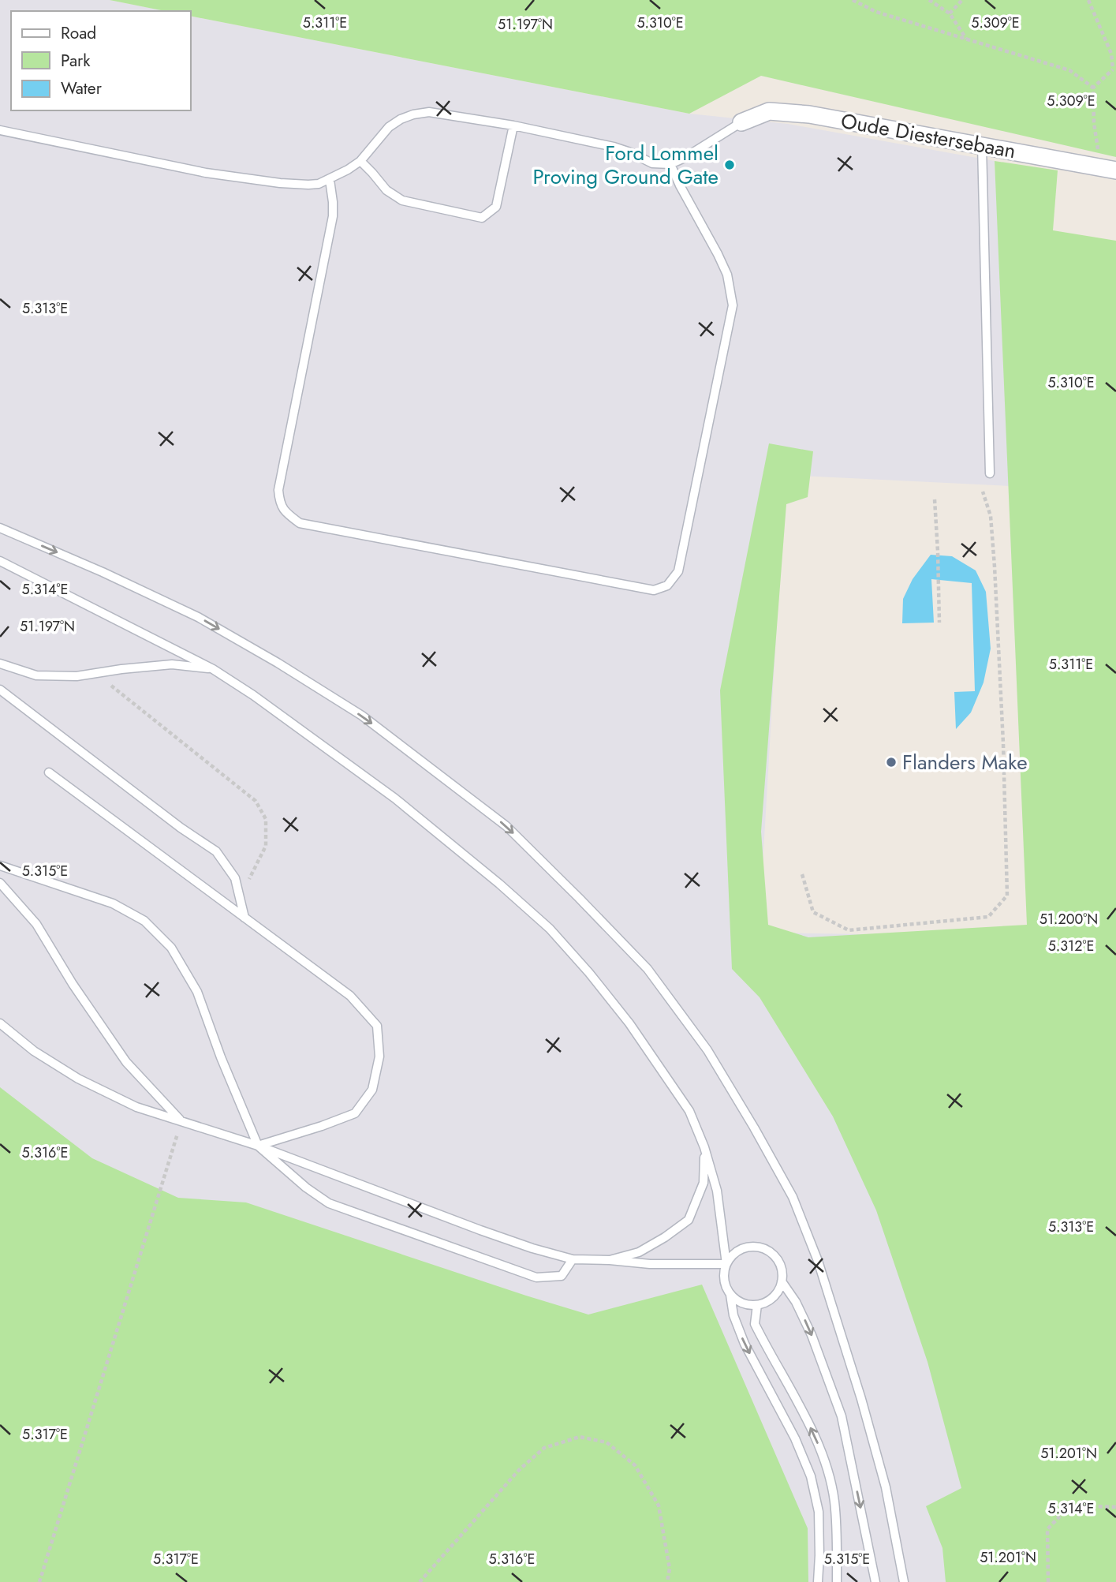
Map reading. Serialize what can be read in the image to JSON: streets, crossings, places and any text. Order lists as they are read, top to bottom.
{
  "streets": {
    "street": ["Oude Diestersebaan"]
  },
  "places": ["Ford Lommel Proving Ground Gate", "Flanders Make"],
  "legend": ["Road", "Park", "Water"],
  "coordinates": [
    "5.311°E",
    "5.310°E",
    "5.309°E",
    "51.197°N",
    "5.313°E",
    "5.314°E",
    "5.315°E",
    "51.200°N",
    "5.312°E",
    "5.316°E",
    "5.317°E",
    "51.201°N"
  ]
}
